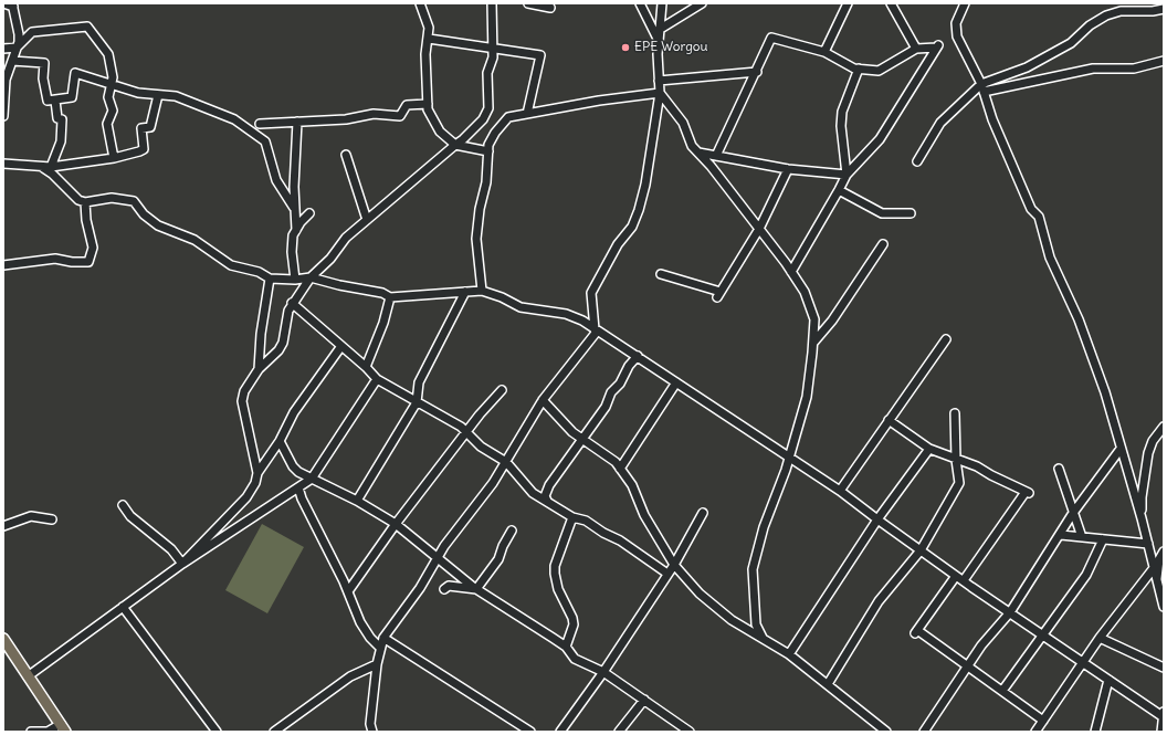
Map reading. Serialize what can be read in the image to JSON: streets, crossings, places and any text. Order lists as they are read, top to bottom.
{
  "places": ["EPE Worgou"]
}
